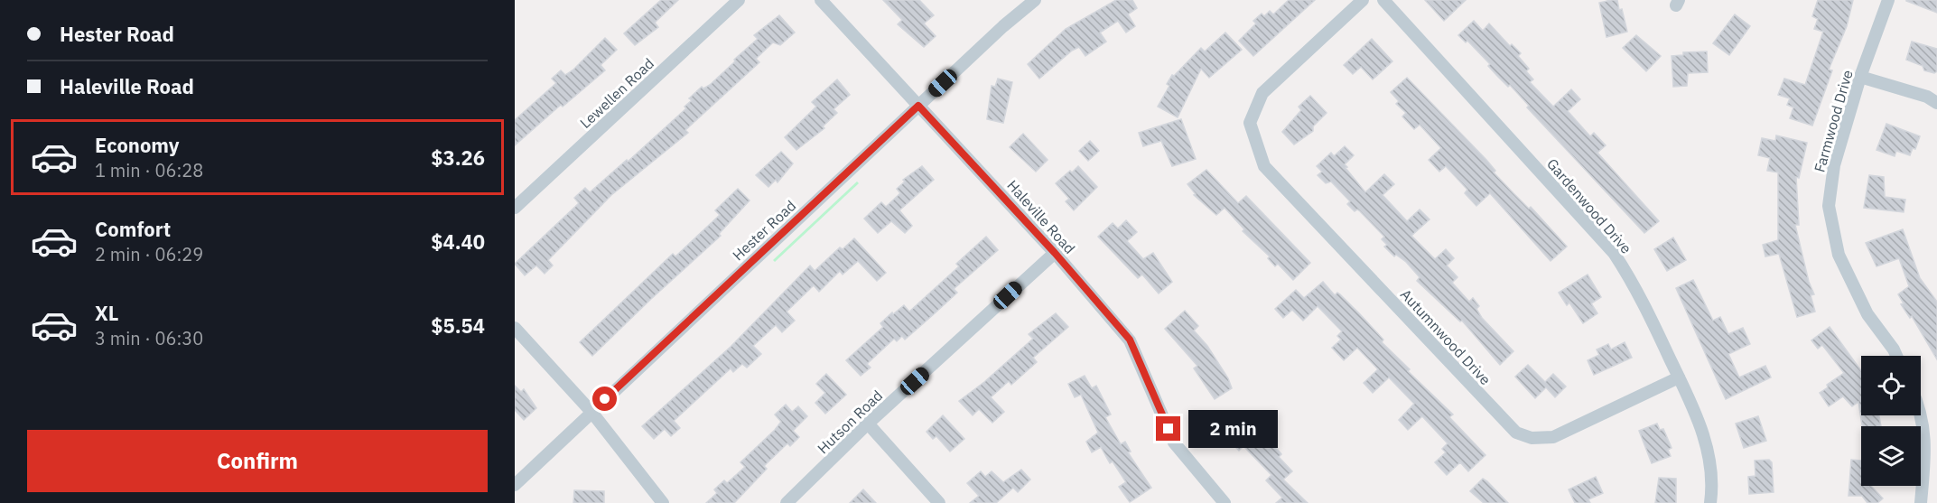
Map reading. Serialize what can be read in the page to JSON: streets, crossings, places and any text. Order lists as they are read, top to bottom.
{
  "streets": {
    "street": [
      "Lewellen Road",
      "Farmwood Drive",
      "Gardenwood Drive",
      "Haleville Road",
      "Hester Road",
      "Autumnwood Drive",
      "Hutson Road"
    ]
  },
  "crossings": [
    ["Gardenwood Drive", "Autumnwood Drive"],
    ["Haleville Road", "Hester Road"],
    ["Haleville Road", "Hutson Road"]
  ],
  "page": {
    "banner": ["Hester Road", "Haleville Road"],
    "list": [
      {
        "name": "Economy",
        "note": "1 min · 06:28",
        "value": "$3.26"
      },
      {
        "name": "Comfort",
        "note": "2 min · 06:29",
        "value": "$4.40"
      },
      {
        "name": "XL",
        "note": "3 min · 06:30",
        "value": "$5.54"
      }
    ],
    "bubble": "2 min",
    "buttons": "Confirm"
  }
}
